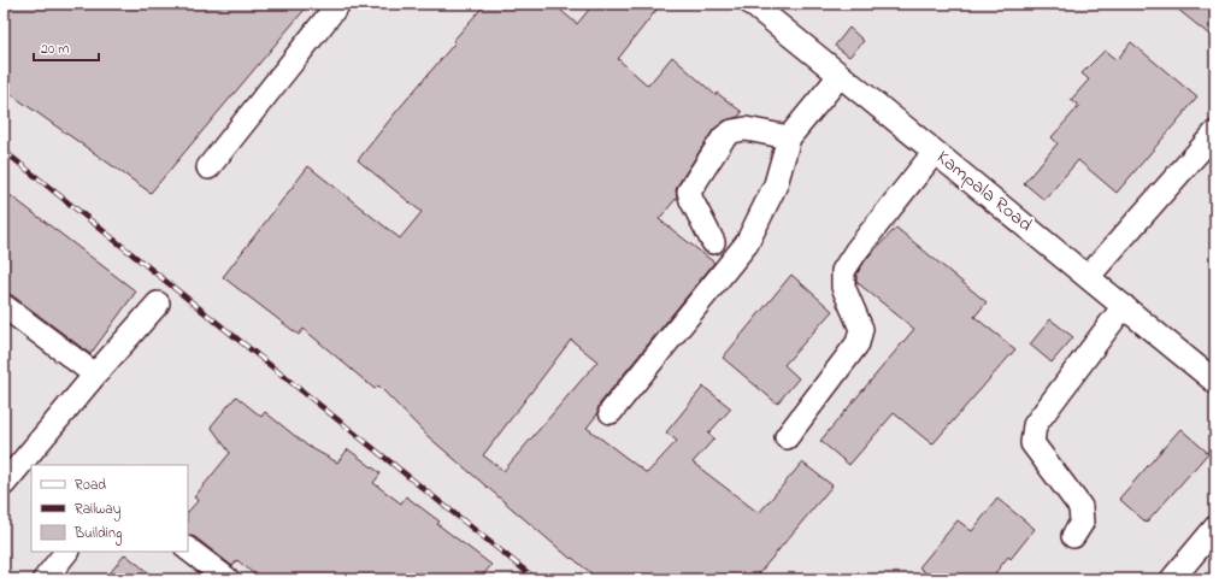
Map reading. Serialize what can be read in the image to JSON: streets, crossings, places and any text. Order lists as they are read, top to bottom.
{
  "streets": {
    "street": ["Kampala Road"]
  },
  "legend": ["Road", "Railway", "Building"],
  "scale_bar": "20 m"
}
